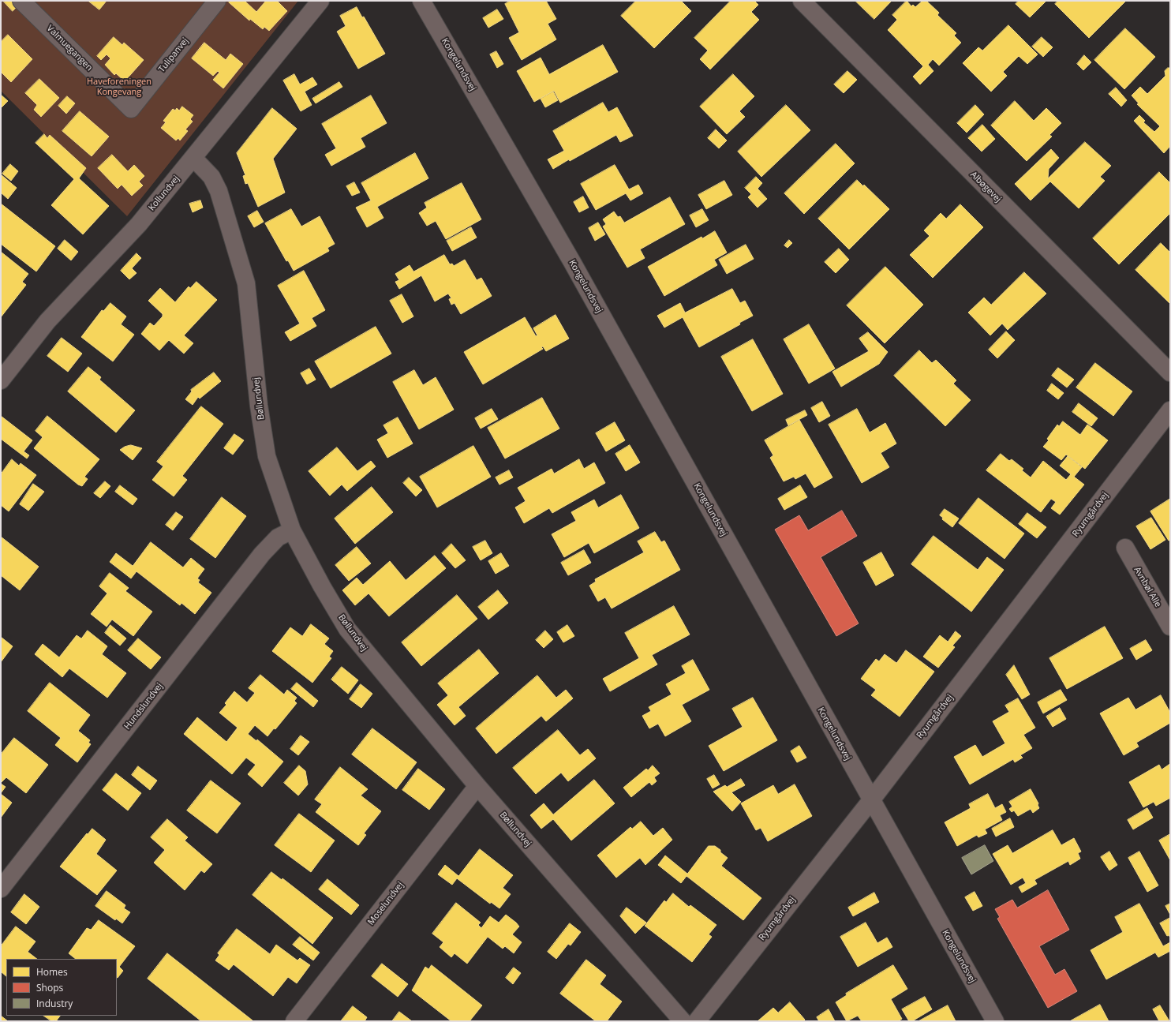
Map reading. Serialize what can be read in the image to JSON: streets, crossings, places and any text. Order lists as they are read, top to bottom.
{
  "streets": {
    "street": [
      "Valmuegangen",
      "Tulipanvej",
      "Kongelundsvej",
      "Albøgevej",
      "Kollundvej",
      "Bøllundvej",
      "Ryumgårdvej",
      "Avnbøl Alle",
      "Hundslundvej",
      "Moselundvej"
    ]
  },
  "crossings": [
    ["Valmuegangen", "Tulipanvej"],
    ["Kongelundsvej", "Ryumgårdvej"],
    ["Kollundvej", "Bøllundvej"],
    ["Bøllundvej", "Hundslundvej"],
    ["Bøllundvej", "Moselundvej"]
  ],
  "parks": ["Haveforeningen Kongevang"],
  "legend": ["Homes", "Shops", "Industry"]
}
